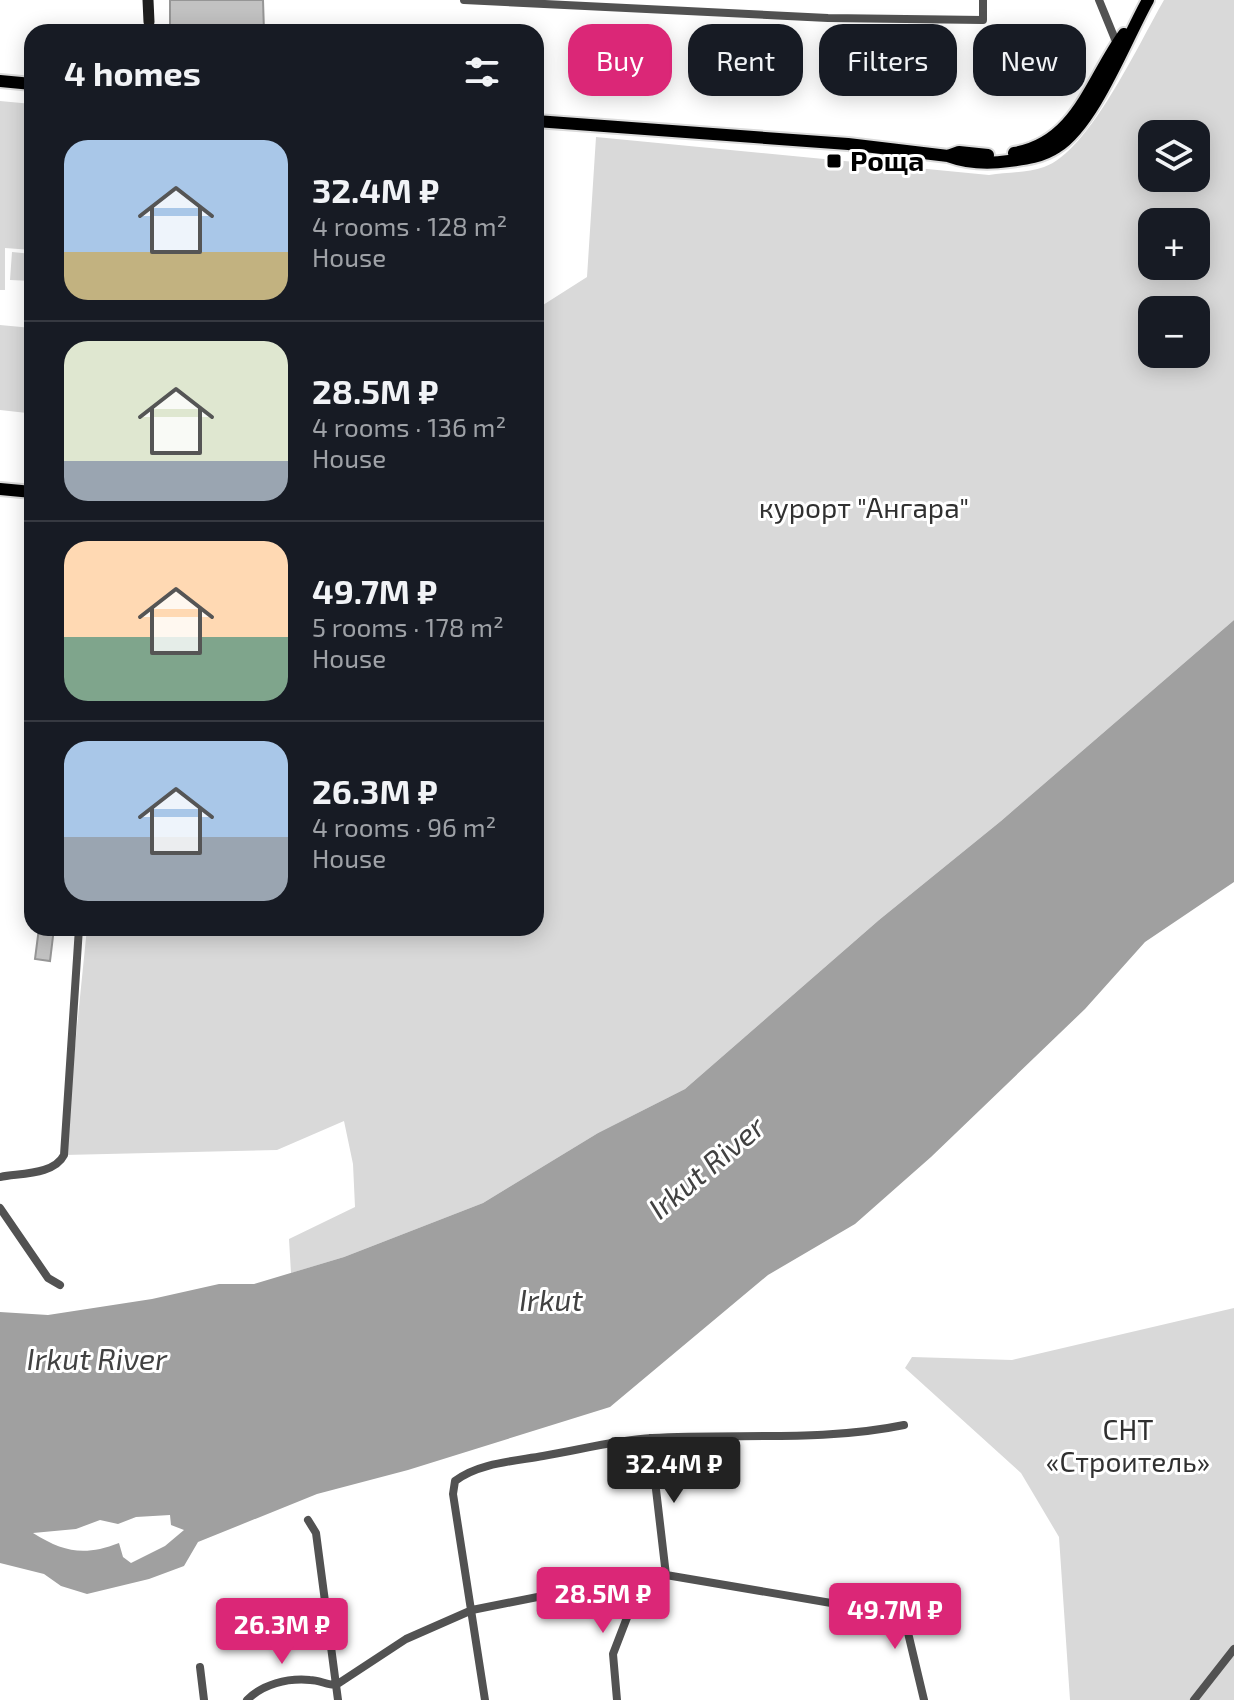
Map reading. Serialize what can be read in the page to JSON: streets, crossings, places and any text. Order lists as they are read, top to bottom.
{
  "water": ["Irkut River", "Irkut"],
  "parks": ["курорт \"Ангара\"", "СНТ «Строитель»"],
  "places": {
    "transit": ["Роща"]
  },
  "page": {
    "chip": [
      "Buy",
      "Rent",
      "Filters",
      "New"
    ],
    "heading": "4 homes",
    "map_buttons": ["+", "−"],
    "list": [
      {
        "name": "32.4M ₽",
        "note": "4 rooms · 128 m² · House"
      },
      {
        "name": "28.5M ₽",
        "note": "4 rooms · 136 m² · House"
      },
      {
        "name": "49.7M ₽",
        "note": "5 rooms · 178 m² · House"
      },
      {
        "name": "26.3M ₽",
        "note": "4 rooms · 96 m² · House"
      }
    ],
    "price": [
      "32.4M ₽",
      "28.5M ₽",
      "49.7M ₽",
      "26.3M ₽"
    ]
  }
}
